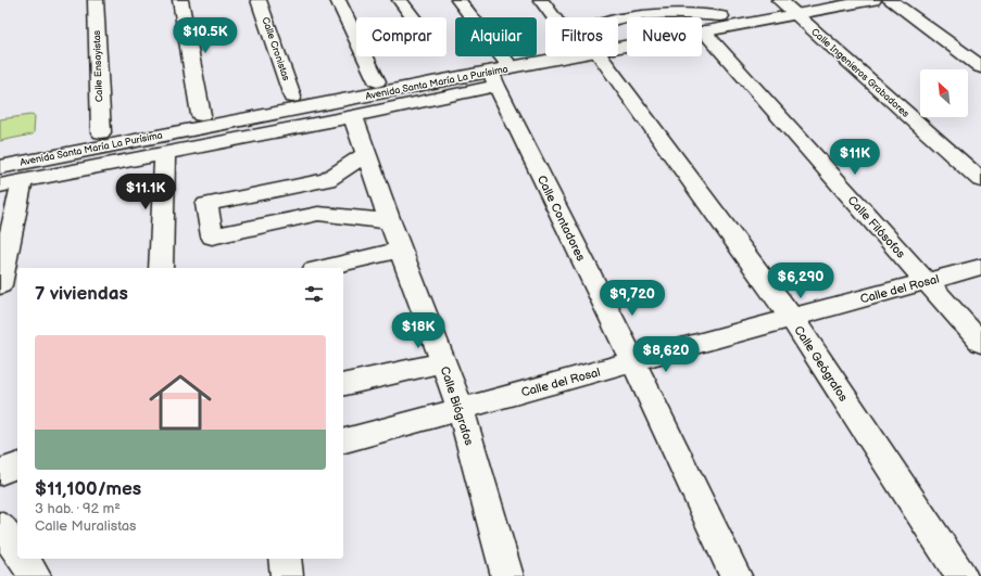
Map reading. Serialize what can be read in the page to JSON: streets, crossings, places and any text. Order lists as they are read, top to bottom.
{
  "streets": {
    "street": [
      "Calle Cronistas",
      "Calle Ensayistas",
      "Calle Ingenieros Grabadores",
      "Avenida Santa María La Purísima",
      "Calle Contadores",
      "Calle Filósofos",
      "Calle del Rosal",
      "Calle Geógrafos",
      "Calle Biógrafos"
    ]
  },
  "crossings": [
    ["Calle Ingenieros Grabadores", "Avenida Santa María La Purísima"],
    ["Avenida Santa María La Purísima", "Calle Contadores"],
    ["Avenida Santa María La Purísima", "Calle Filósofos"],
    ["Calle Contadores", "Calle del Rosal"],
    ["Calle Filósofos", "Calle del Rosal"],
    ["Calle del Rosal", "Calle Geógrafos"],
    ["Calle del Rosal", "Calle Biógrafos"]
  ],
  "north": "top left",
  "page": {
    "price": [
      "$10.5K",
      "$11K",
      "$11.1K",
      "$6,290",
      "$9,720",
      "$18K",
      "$8,620"
    ],
    "chip": [
      "Comprar",
      "Alquilar",
      "Filtros",
      "Nuevo"
    ],
    "heading": "7 viviendas",
    "list": [
      {
        "name": "$11,100/mes",
        "note": "3 hab. · 92 m² · Calle Muralistas"
      }
    ]
  }
}
